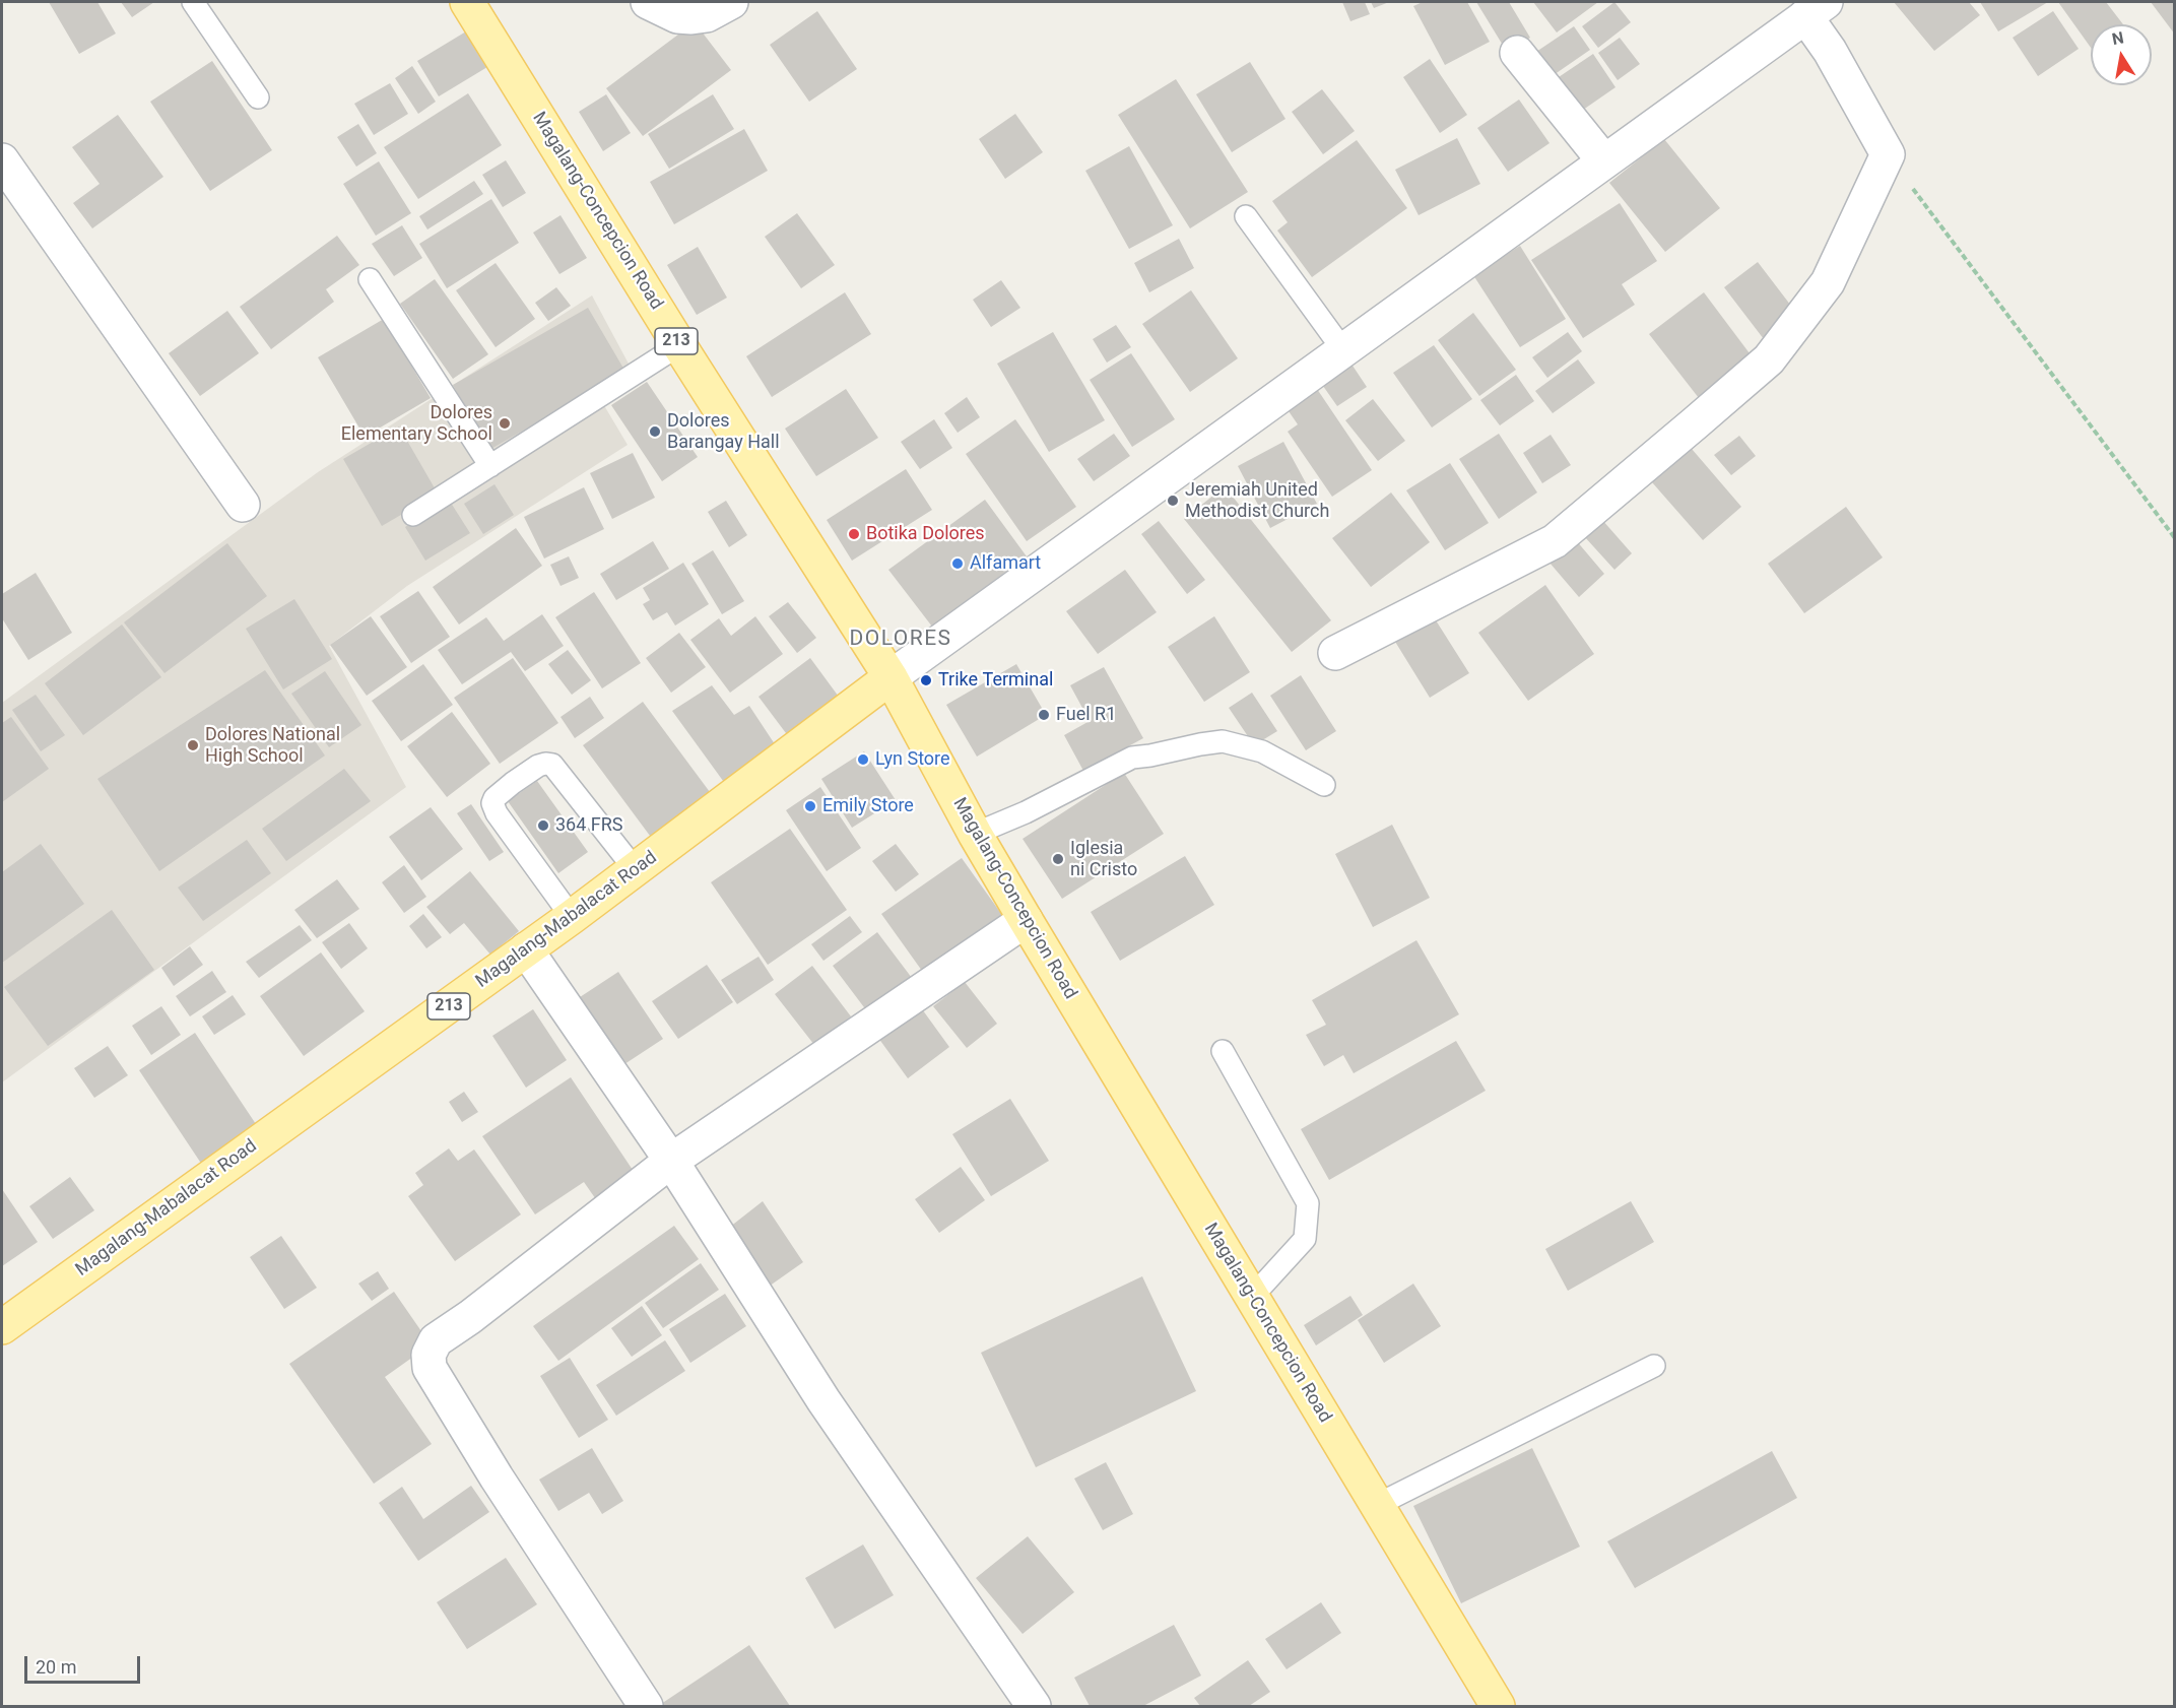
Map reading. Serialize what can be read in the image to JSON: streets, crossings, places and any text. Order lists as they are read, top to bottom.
{
  "streets": {
    "main road": ["Magalang-Concepcion Road", "213", "Magalang-Mabalacat Road"]
  },
  "crossings": [
    ["Magalang-Concepcion Road", "Magalang-Mabalacat Road"]
  ],
  "districts": ["DOLORES"],
  "places": [
    "Dolores Elementary School",
    "Dolores Barangay Hall",
    "Jeremiah United Methodist Church",
    "Botika Dolores",
    "Alfamart",
    "Trike Terminal",
    "Fuel R1",
    "Dolores National High School",
    "Lyn Store",
    "Emily Store",
    "364 FRS",
    "Iglesia ni Cristo"
  ],
  "scale_bar": "20 m",
  "north": "top"
}
